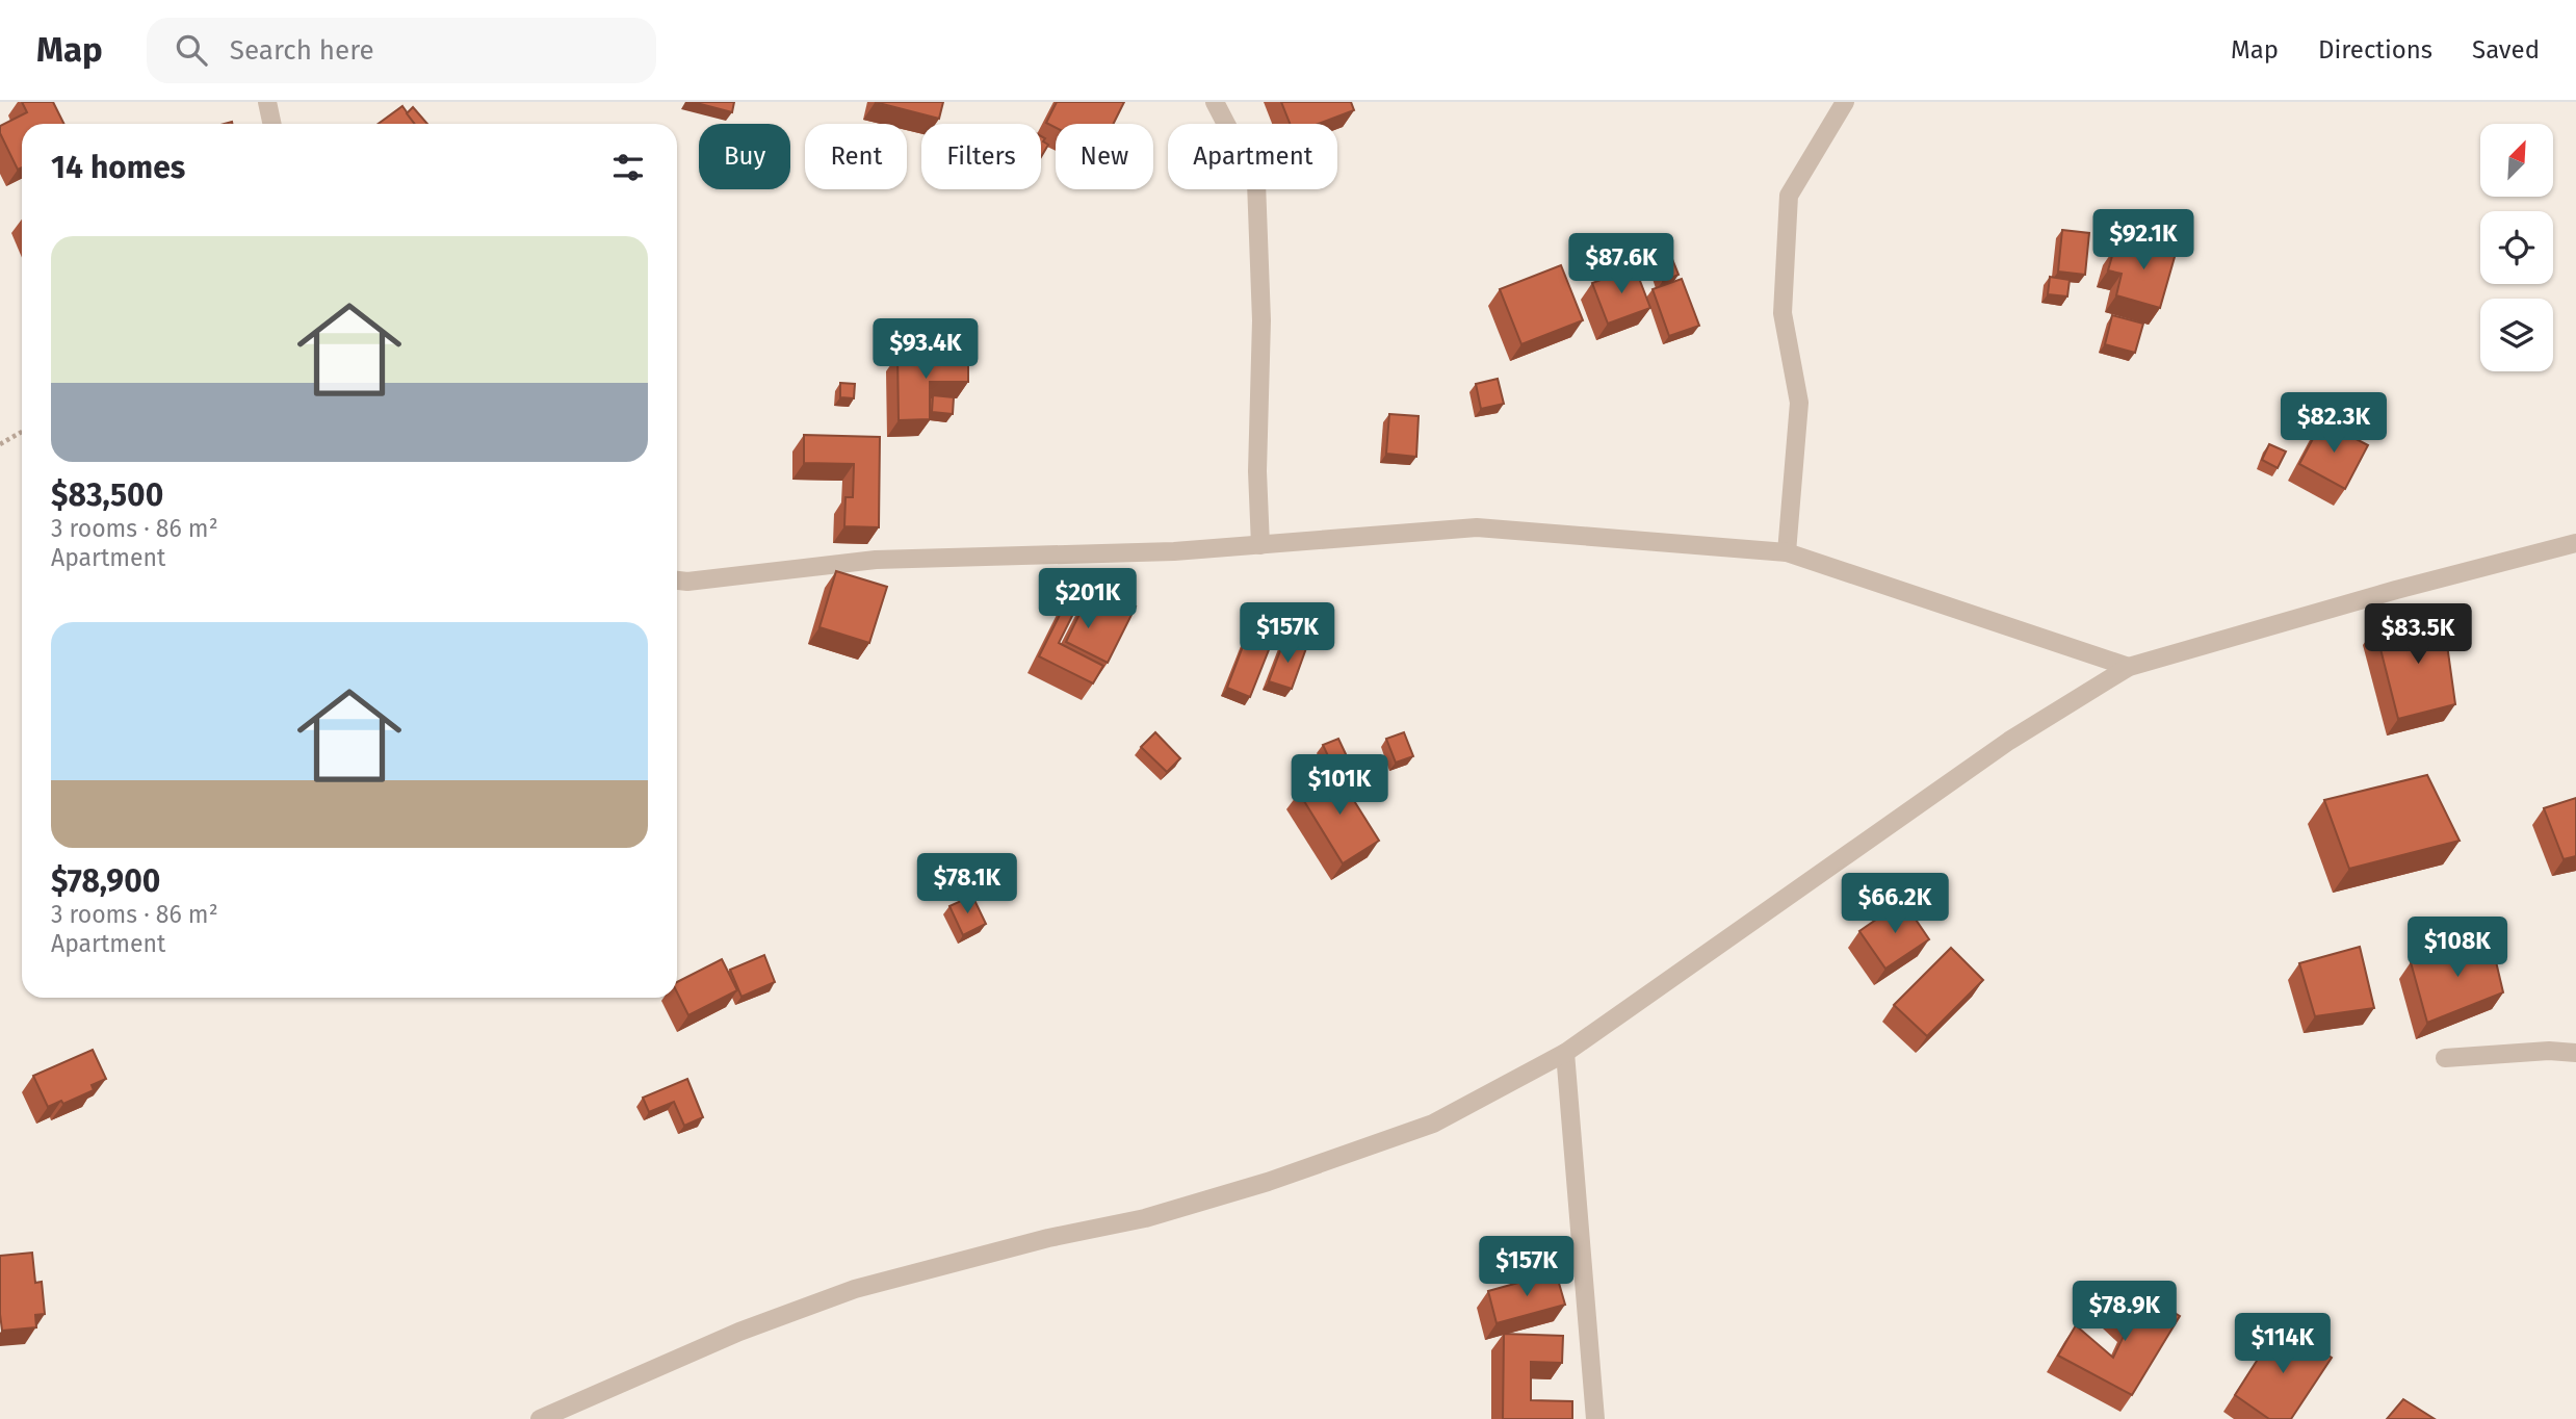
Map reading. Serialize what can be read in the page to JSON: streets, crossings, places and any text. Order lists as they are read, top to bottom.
{
  "north": "top right",
  "page": {
    "header": "Map",
    "search": "Search here",
    "nav": ["Map", "Directions", "Saved"],
    "chip": [
      "Buy",
      "Rent",
      "Filters",
      "New",
      "Apartment"
    ],
    "heading": "14 homes",
    "price": [
      "$92.1K",
      "$87.6K",
      "$93.4K",
      "$82.3K",
      "$201K",
      "$157K",
      "$83.5K",
      "$101K",
      "$78.1K",
      "$66.2K",
      "$108K",
      "$157K",
      "$78.9K",
      "$114K"
    ],
    "list": [
      {
        "name": "$83,500",
        "note": "3 rooms · 86 m² · Apartment"
      },
      {
        "name": "$78,900",
        "note": "3 rooms · 86 m² · Apartment"
      }
    ]
  }
}
